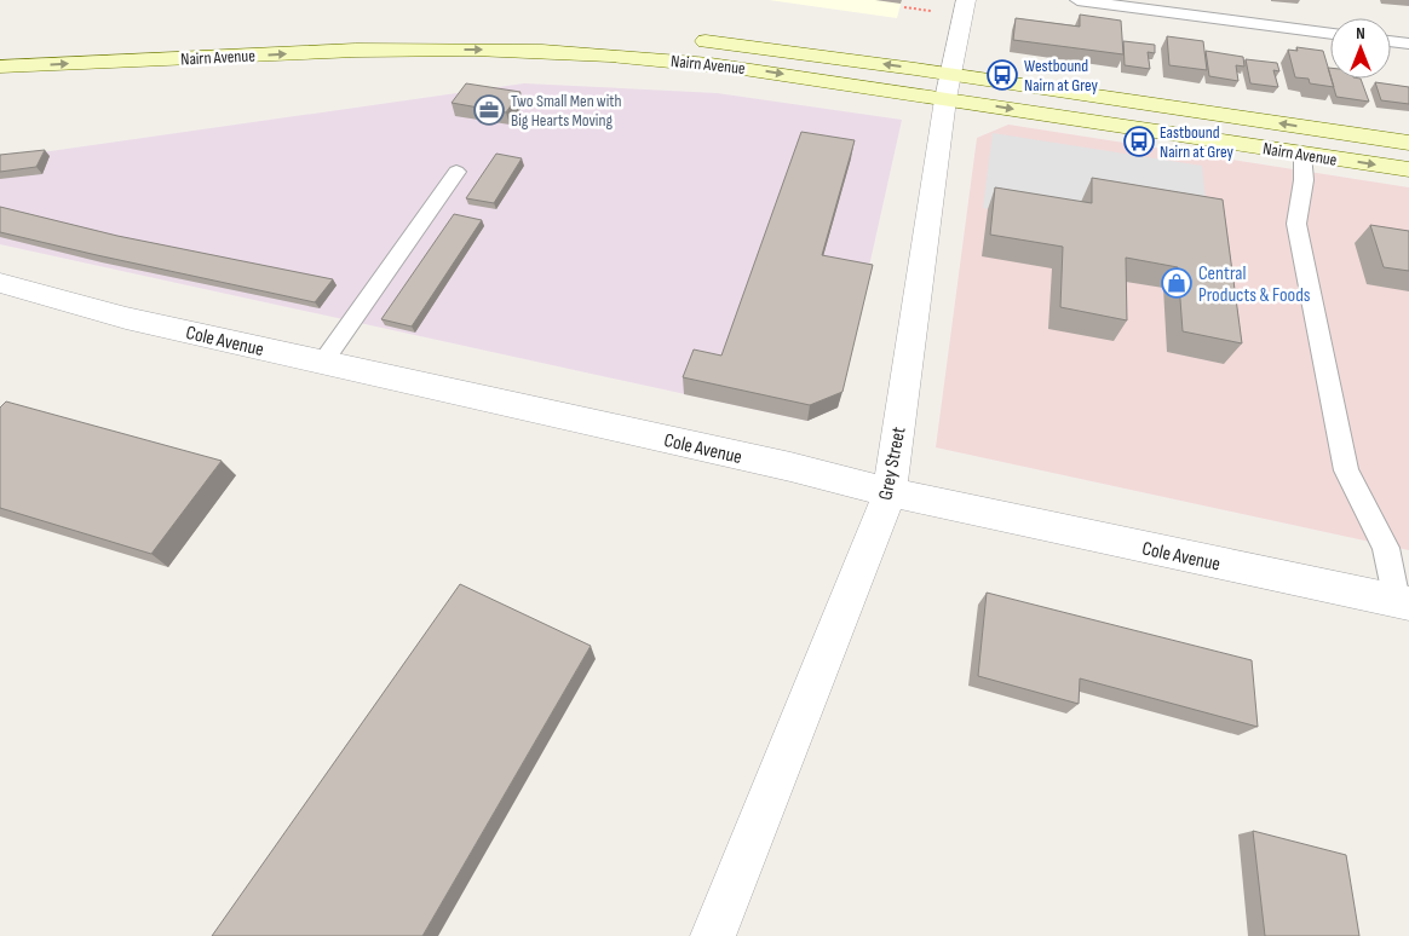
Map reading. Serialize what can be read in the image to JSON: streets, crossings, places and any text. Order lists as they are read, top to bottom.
{
  "streets": {
    "main road": ["Nairn Avenue"],
    "street": ["Cole Avenue", "Grey Street"]
  },
  "crossings": [
    ["Nairn Avenue", "Grey Street"],
    ["Cole Avenue", "Grey Street"]
  ],
  "places": {
    "bus stop": ["Westbound Nairn at Grey", "Eastbound Nairn at Grey"],
    "office": ["Two Small Men with Big Hearts Moving"],
    "shop": ["Central Products & Foods"]
  },
  "north": "top"
}
